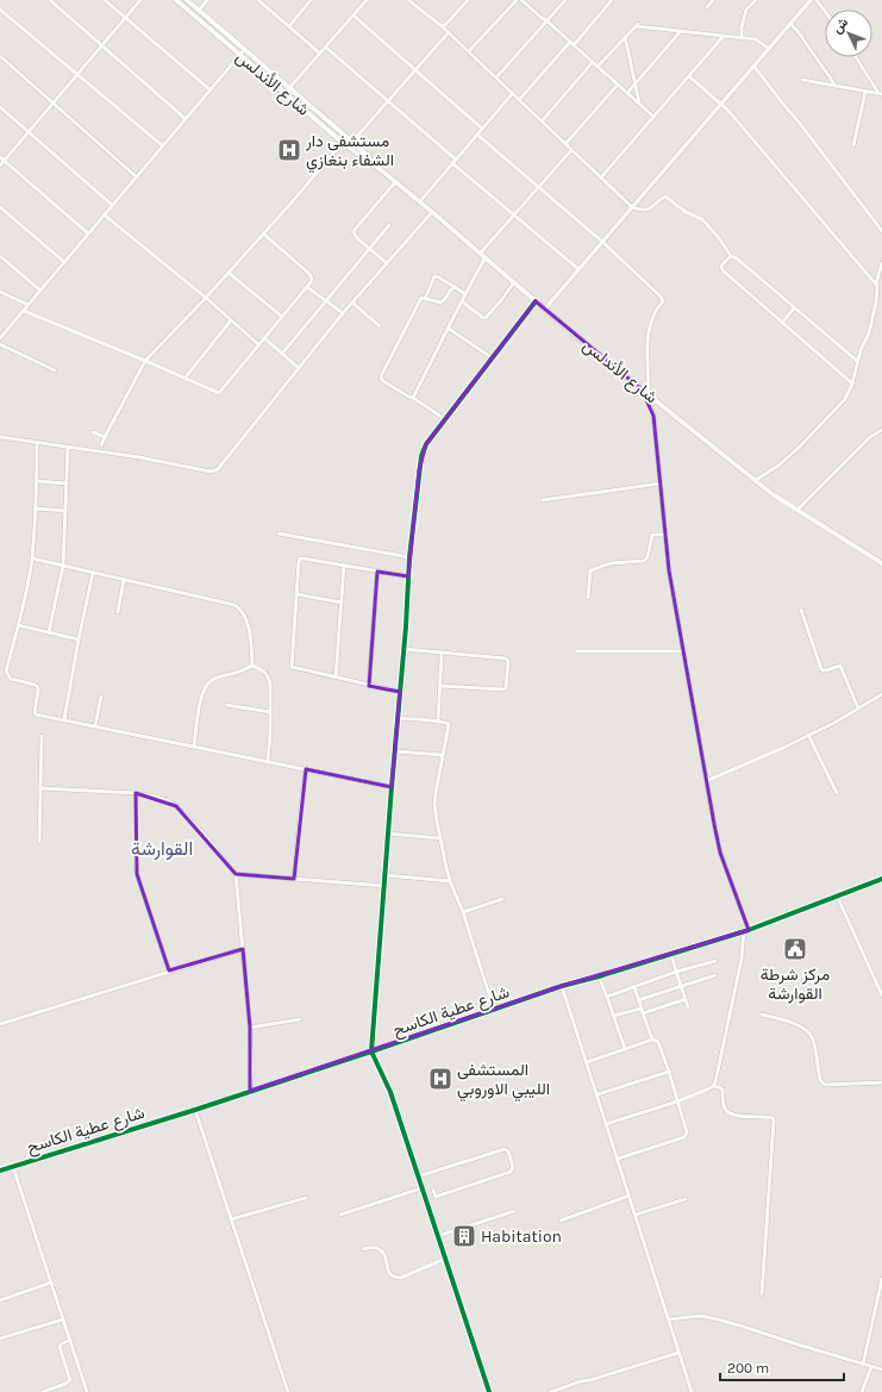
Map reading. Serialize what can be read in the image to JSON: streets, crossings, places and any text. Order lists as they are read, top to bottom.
{
  "streets": {
    "main road": ["شارع الأندلس"],
    "street": ["شارع عطية الكاسح"]
  },
  "districts": ["القوارشة"],
  "places": {
    "hospital": ["مستشفى دار الشفاء بنغازي", "المستشفی الليبي الاوروبي"],
    "public building": ["مركز شرطة القوارشة"],
    "building": ["Habitation"]
  },
  "scale_bar": "200 m",
  "north": "top left"
}
